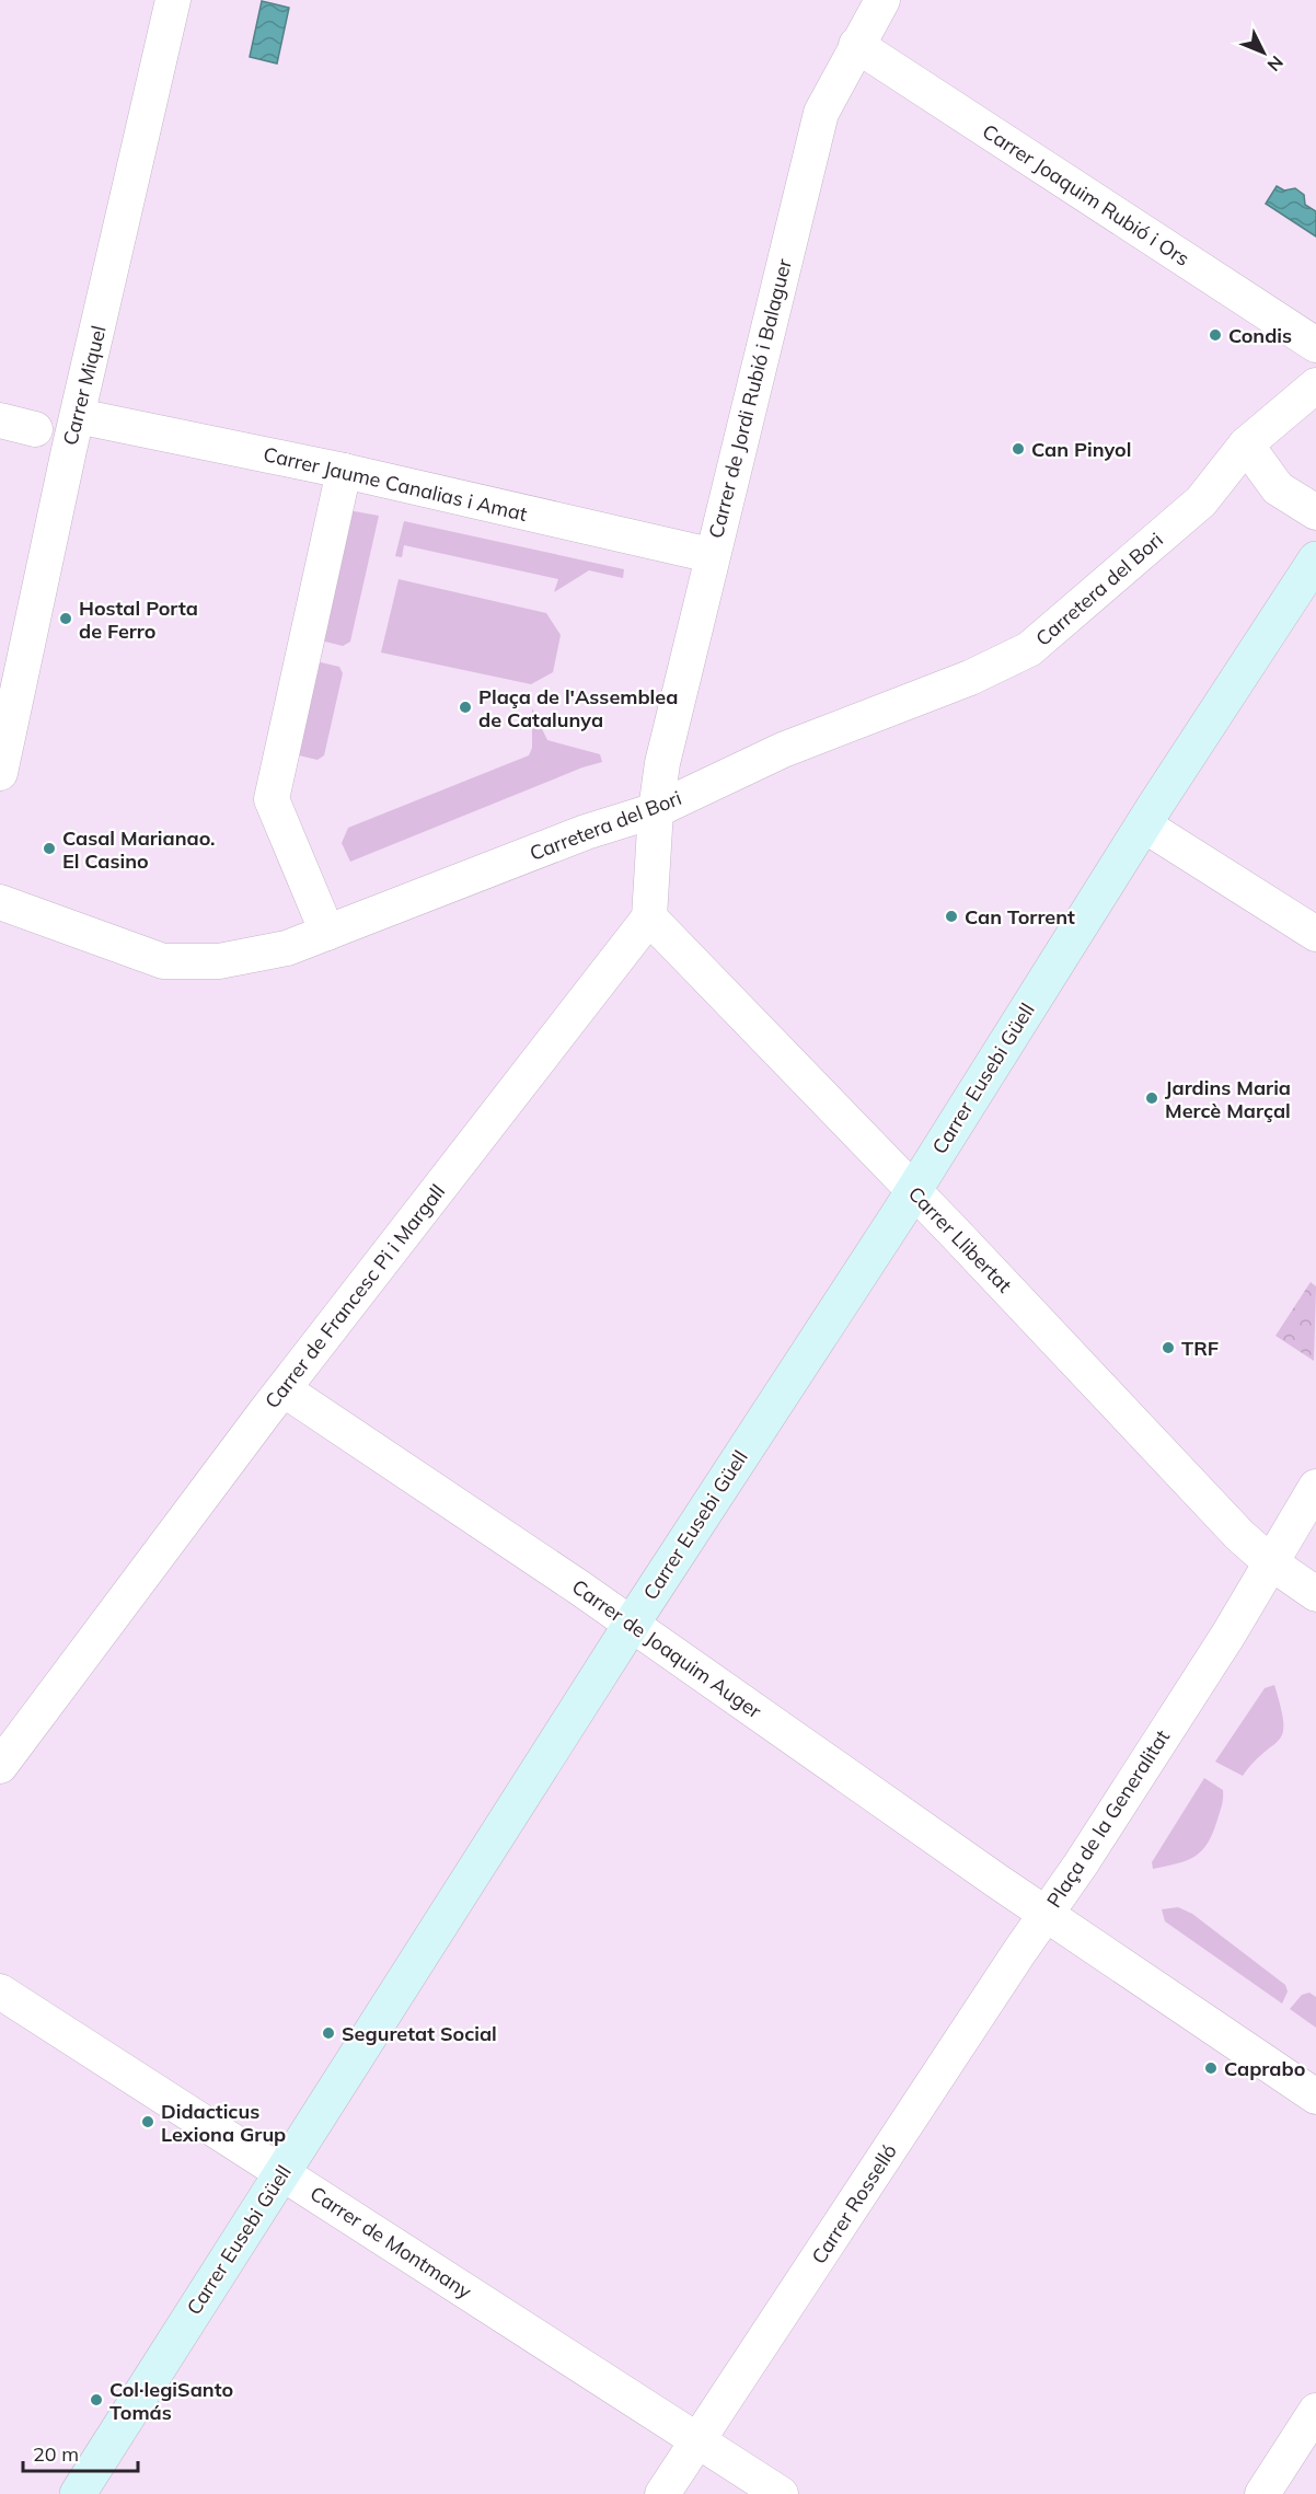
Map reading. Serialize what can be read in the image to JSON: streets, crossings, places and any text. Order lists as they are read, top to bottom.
{
  "streets": {
    "street": [
      "Carrer Joaquim Rubió i Ors",
      "Carrer Miquel",
      "Carrer de Jordi Rubió i Balaguer",
      "Carrer Jaume Canalias i Amat",
      "Carretera del Bori",
      "Carrer Eusebi Güell",
      "Carrer Llibertat",
      "Carrer de Francesc Pi i Margall",
      "Carrer de Joaquim Auger",
      "Plaça de la Generalitat",
      "Carrer Rosselló",
      "Carrer de Montmany"
    ]
  },
  "crossings": [
    ["Carrer Joaquim Rubió i Ors", "Carrer de Jordi Rubió i Balaguer"],
    ["Carrer Miquel", "Carrer Jaume Canalias i Amat"],
    ["Carrer de Jordi Rubió i Balaguer", "Carrer Jaume Canalias i Amat"],
    ["Carrer de Jordi Rubió i Balaguer", "Carretera del Bori"],
    ["Carrer Eusebi Güell", "Carrer Llibertat"],
    ["Carrer Eusebi Güell", "Carrer de Joaquim Auger"],
    ["Carrer Eusebi Güell", "Carrer de Montmany"],
    ["Carrer Llibertat", "Carrer de Francesc Pi i Margall"],
    ["Carrer Llibertat", "Plaça de la Generalitat"],
    ["Carrer de Francesc Pi i Margall", "Carrer de Joaquim Auger"],
    ["Carrer de Joaquim Auger", "Plaça de la Generalitat"],
    ["Carrer de Joaquim Auger", "Carrer Rosselló"],
    ["Plaça de la Generalitat", "Carrer Rosselló"],
    ["Carrer Rosselló", "Carrer de Montmany"]
  ],
  "places": [
    "Condis",
    "Can Pinyol",
    "Hostal Porta de Ferro",
    "Plaça de l'Assemblea de Catalunya",
    "Casal Marianao. El Casino",
    "Can Torrent",
    "Jardins Maria Mercè Marçal",
    "TRF",
    "Seguretat Social",
    "Caprabo",
    "Didacticus Lexiona Grup",
    "Col·legiSanto Tomás"
  ],
  "scale_bar": "20 m",
  "north": "bottom right"
}
